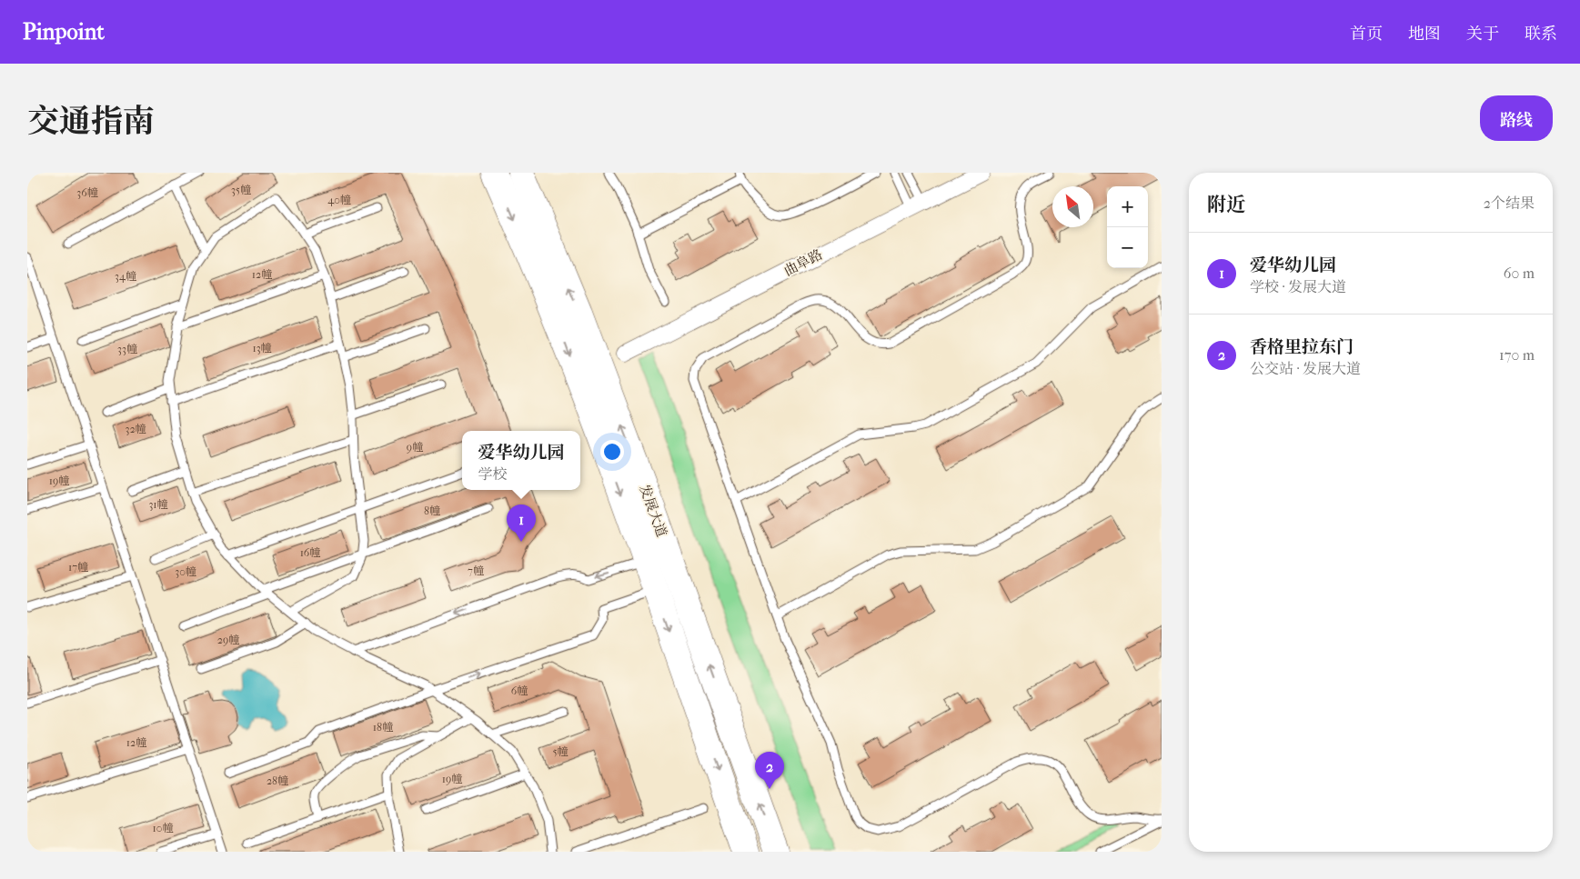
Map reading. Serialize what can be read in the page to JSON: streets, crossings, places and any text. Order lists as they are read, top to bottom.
{
  "streets": {
    "main road": ["发展大道"],
    "street": ["曲阜路"]
  },
  "house_numbers": [
    "35幢",
    "36幢",
    "40幢",
    "12幢",
    "34幢",
    "13幢",
    "33幢",
    "32幢",
    "9幢",
    "19幢",
    "31幢",
    "8幢",
    "16幢",
    "17幢",
    "7幢",
    "30幢",
    "29幢",
    "6幢",
    "18幢",
    "12幢",
    "5幢",
    "19幢",
    "28幢",
    "10幢"
  ],
  "north": "top left",
  "page": {
    "header": "Pinpoint",
    "nav": [
      "首页",
      "地图",
      "关于",
      "联系"
    ],
    "title": "交通指南",
    "buttons": "路线",
    "heading": ["附近", "2个结果"],
    "map_buttons": ["+", "−"],
    "list": [
      {
        "mark": "1",
        "name": "爱华幼儿园",
        "note": "学校 · 发展大道",
        "value": "60 m"
      },
      {
        "mark": "2",
        "name": "香格里拉东门",
        "note": "公交站 · 发展大道",
        "value": "170 m"
      }
    ],
    "popup": ["爱华幼儿园", "学校"],
    "pins": ["1", "2"]
  }
}
